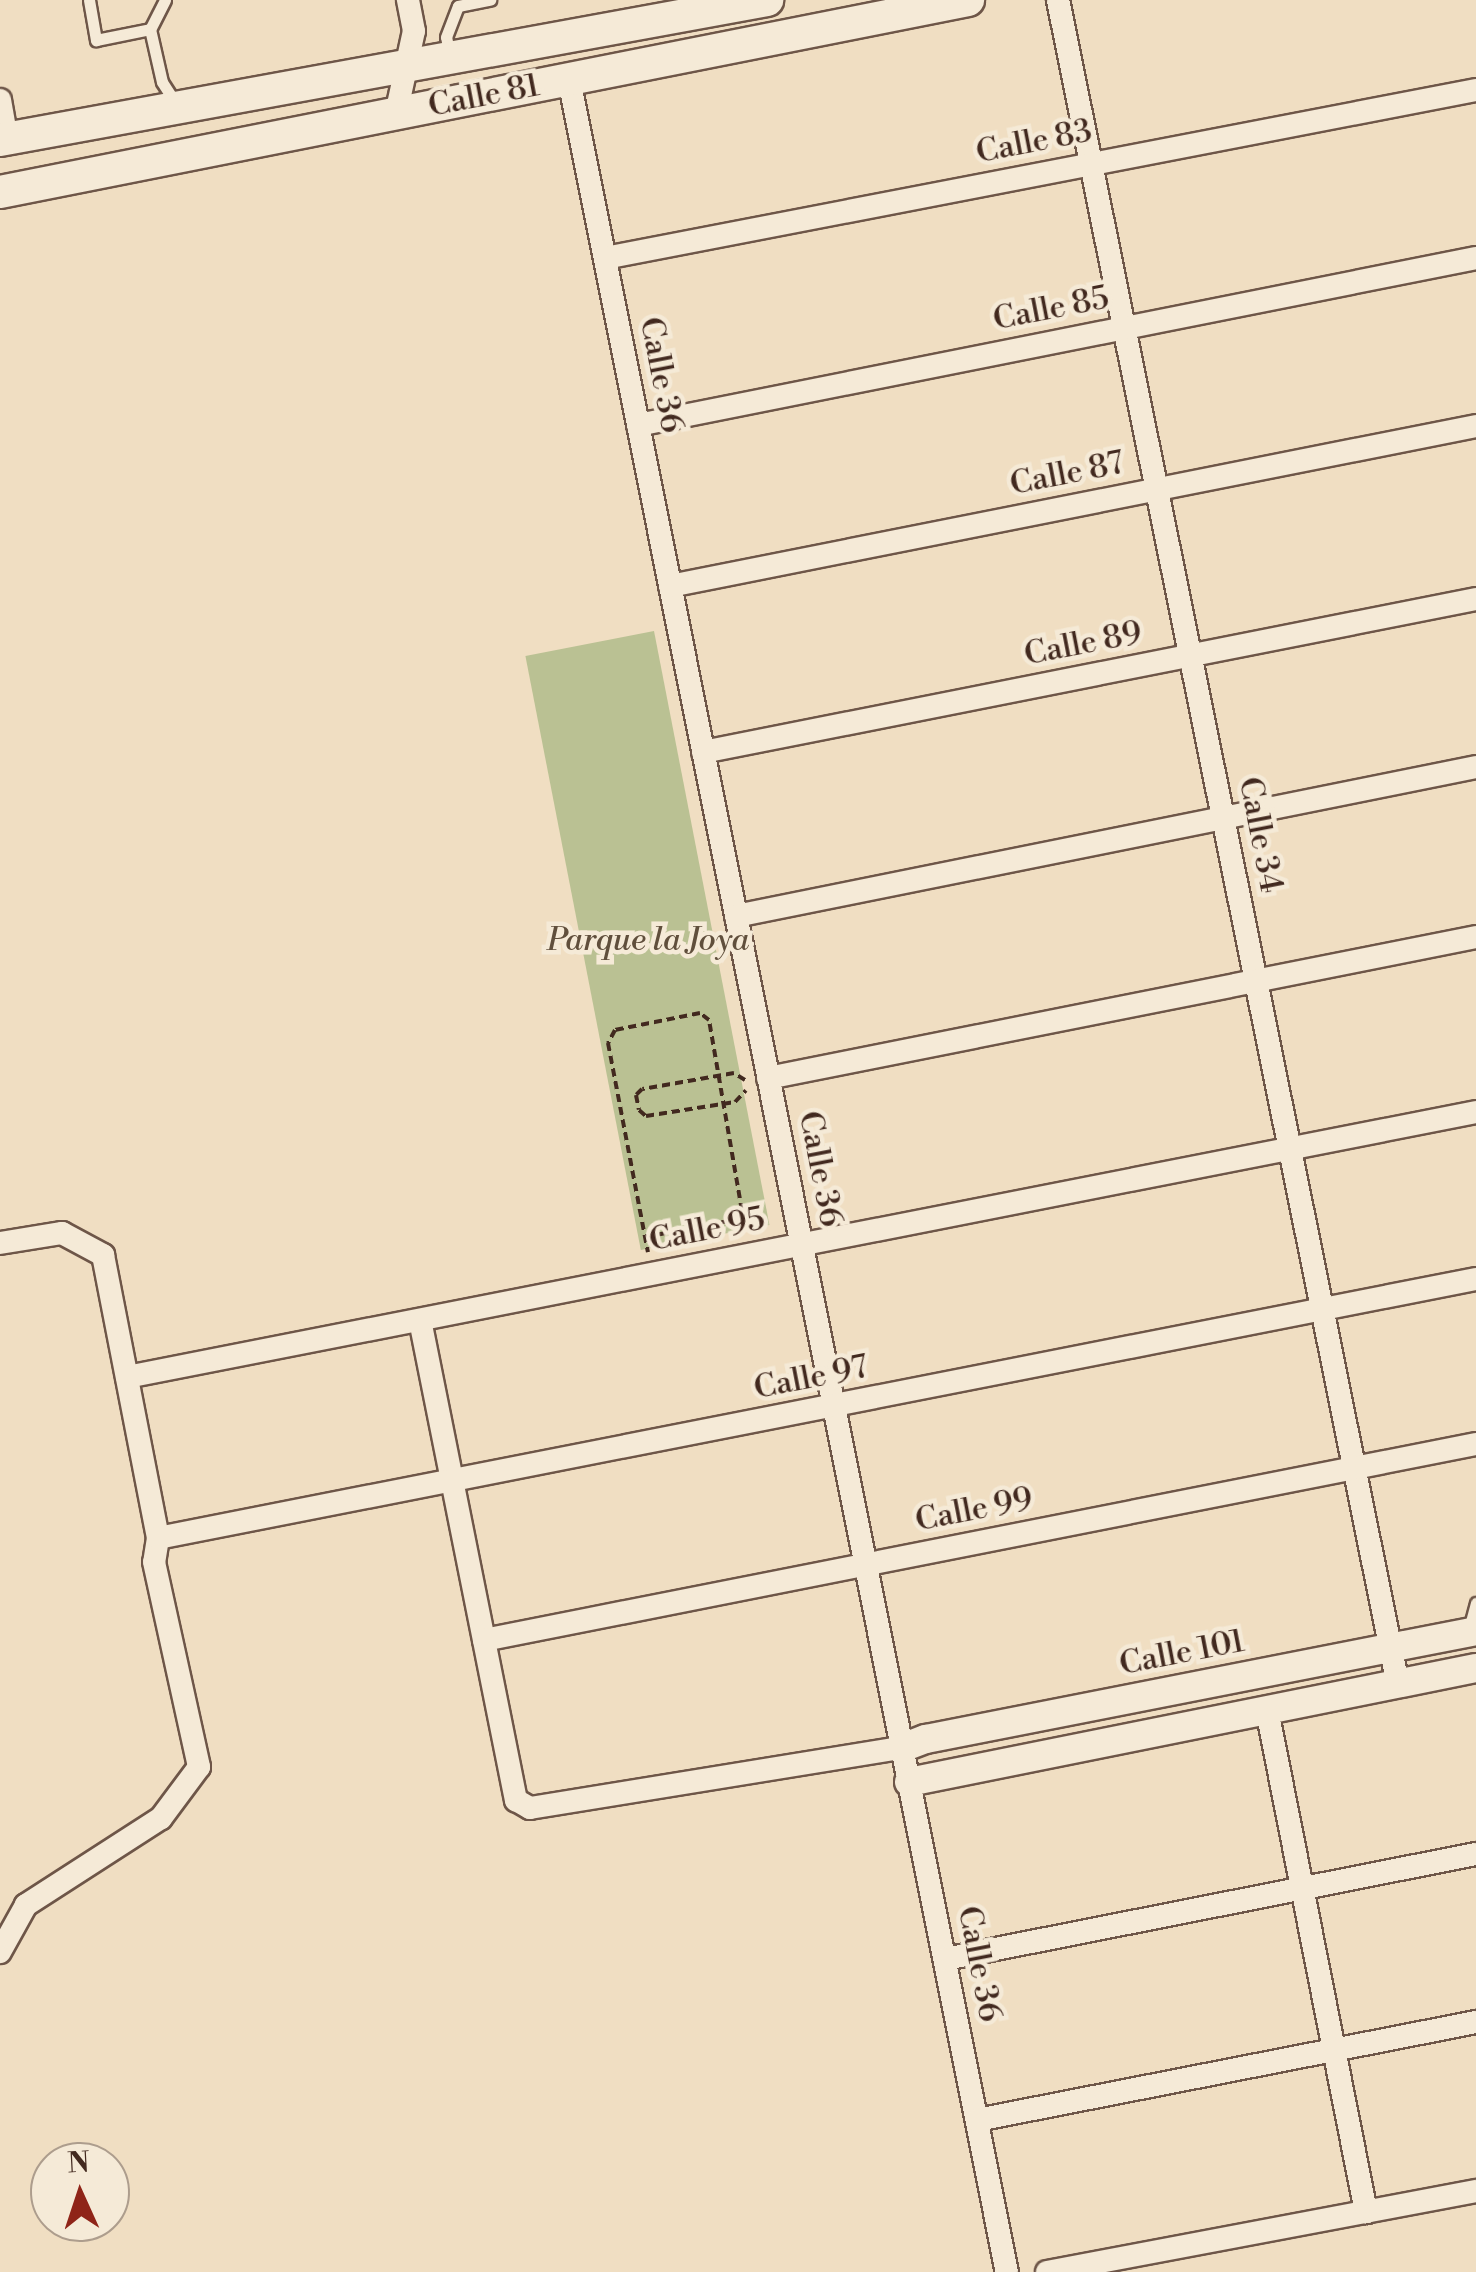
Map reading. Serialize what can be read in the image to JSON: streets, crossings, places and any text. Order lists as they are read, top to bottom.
{
  "streets": {
    "main road": ["Calle 81"],
    "street": [
      "Calle 83",
      "Calle 85",
      "Calle 36",
      "Calle 87",
      "Calle 89",
      "Calle 34",
      "Calle 95",
      "Calle 97",
      "Calle 99",
      "Calle 101"
    ]
  },
  "crossings": [
    ["Calle 81", "Calle 36"],
    ["Calle 83", "Calle 36"],
    ["Calle 83", "Calle 34"],
    ["Calle 85", "Calle 36"],
    ["Calle 85", "Calle 34"],
    ["Calle 36", "Calle 87"],
    ["Calle 36", "Calle 89"],
    ["Calle 36", "Calle 95"],
    ["Calle 36", "Calle 97"],
    ["Calle 36", "Calle 99"],
    ["Calle 36", "Calle 101"],
    ["Calle 87", "Calle 34"],
    ["Calle 89", "Calle 34"],
    ["Calle 34", "Calle 95"],
    ["Calle 34", "Calle 97"],
    ["Calle 34", "Calle 99"],
    ["Calle 34", "Calle 101"]
  ],
  "parks": ["Parque la Joya"],
  "north": "top"
}
